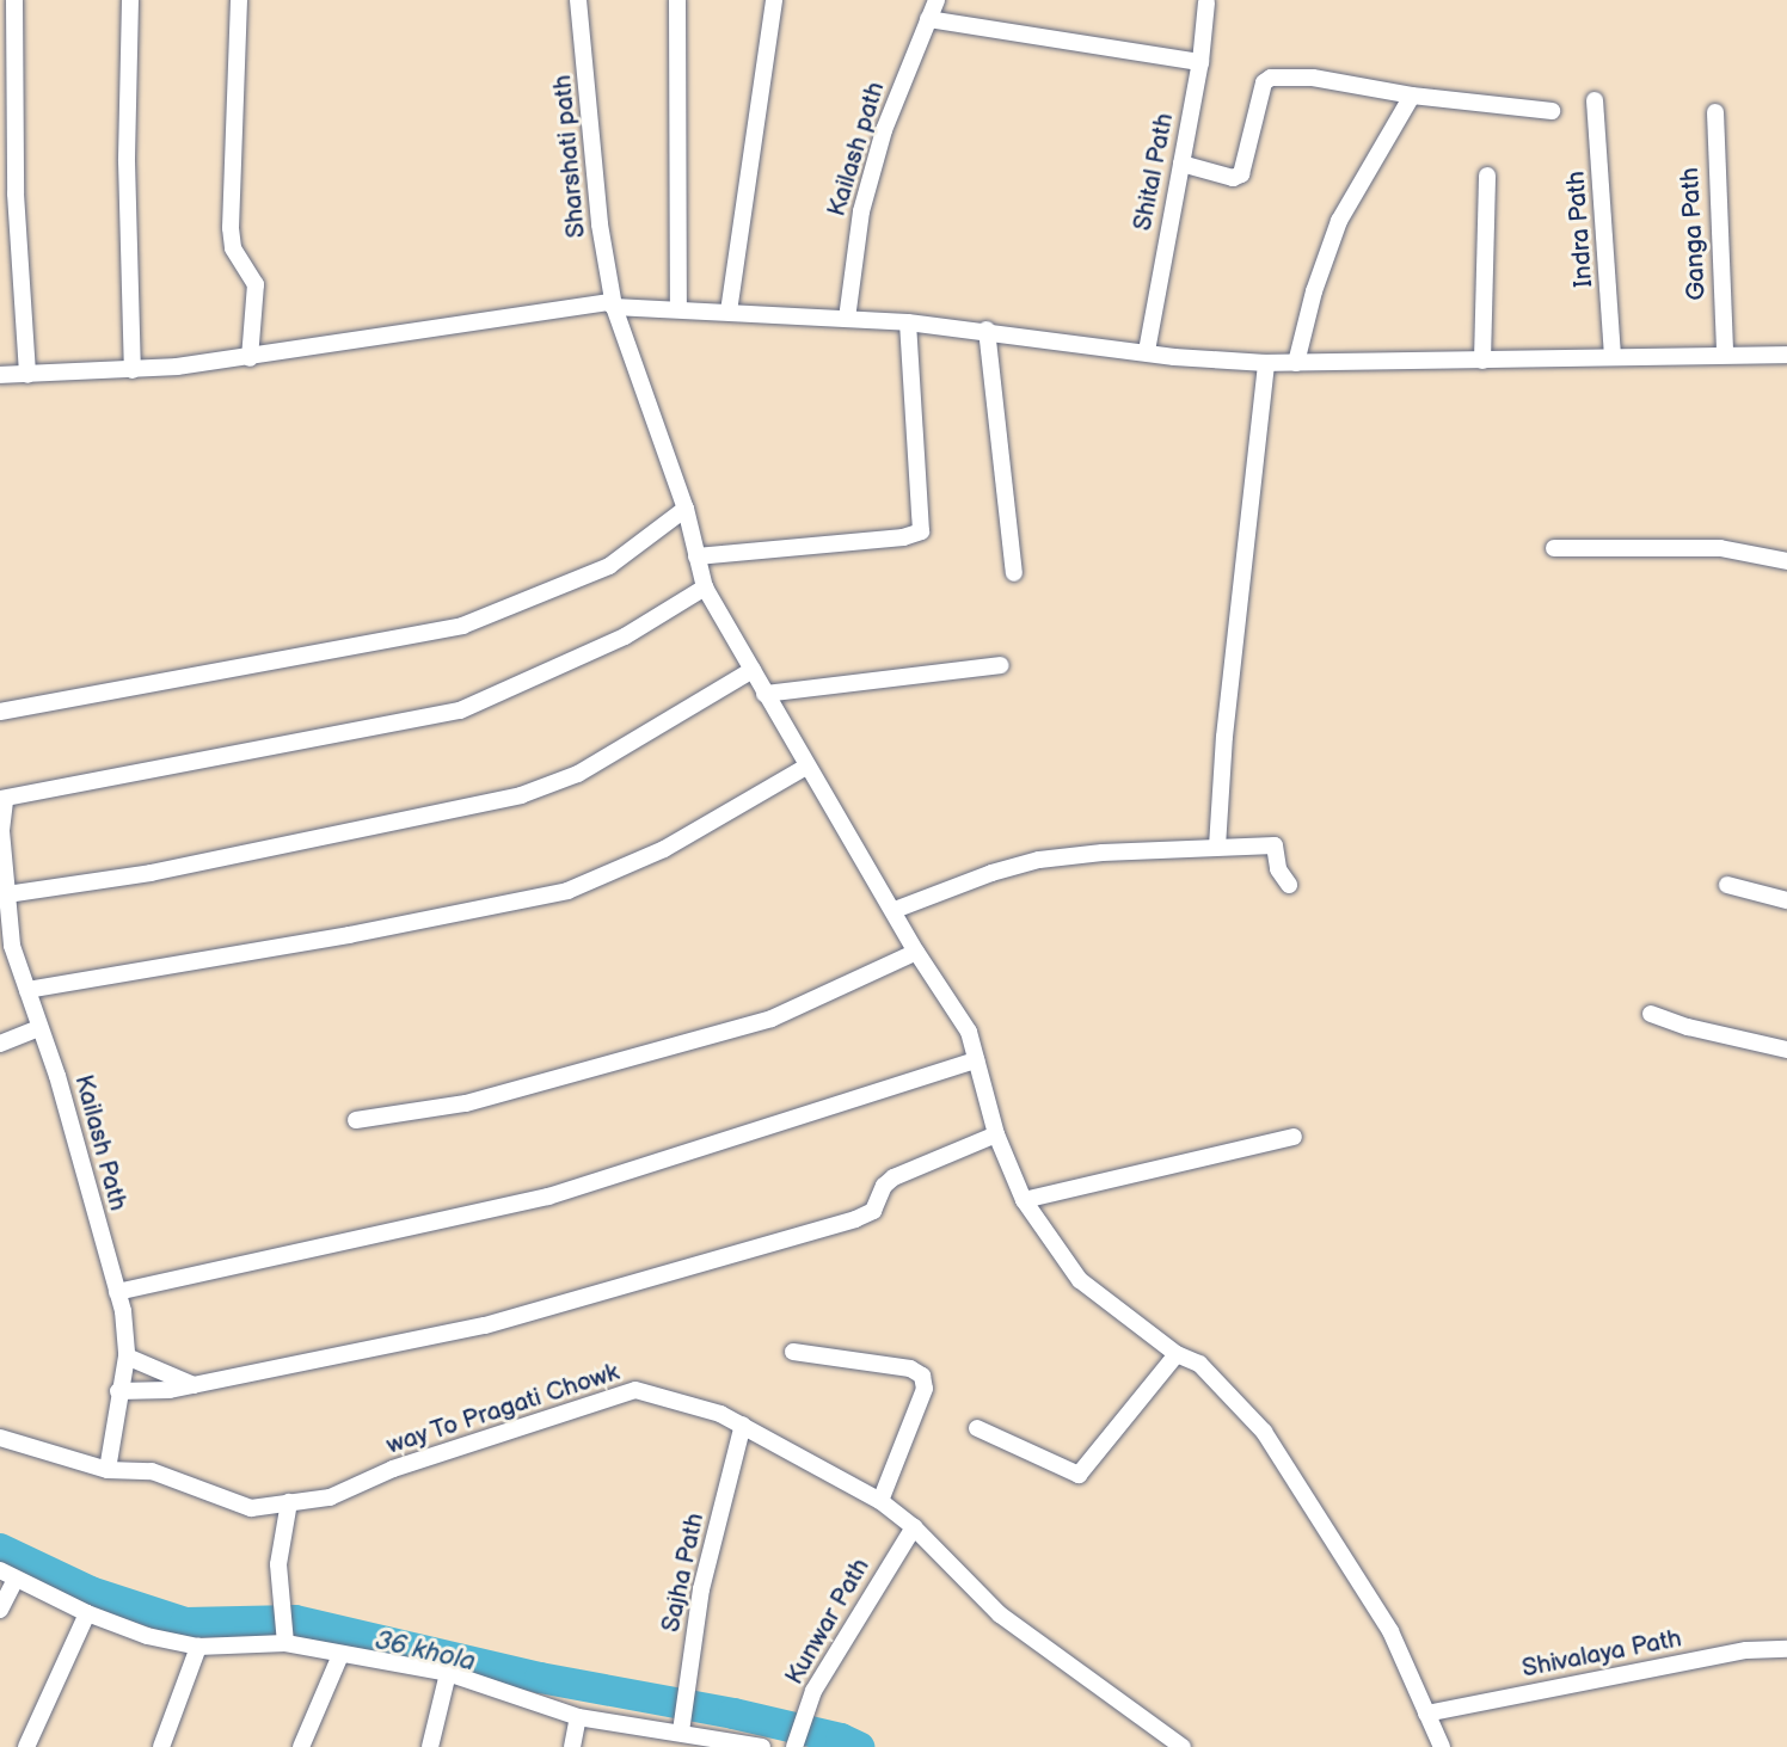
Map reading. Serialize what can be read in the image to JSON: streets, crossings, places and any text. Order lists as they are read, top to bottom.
{
  "streets": {
    "street": [
      "Kailash path",
      "Sharshati path",
      "Shital Path",
      "Indra Path",
      "Ganga Path",
      "Kailash Path",
      "way To Pragati Chowk",
      "Sajha Path",
      "Kunwar Path",
      "Shivalaya Path"
    ]
  },
  "crossings": [
    ["Sharshati path", "Shivalaya Path"],
    ["Kailash Path", "way To Pragati Chowk"],
    ["way To Pragati Chowk", "Sajha Path"],
    ["way To Pragati Chowk", "Kunwar Path"]
  ],
  "water": ["36 khola"]
}
